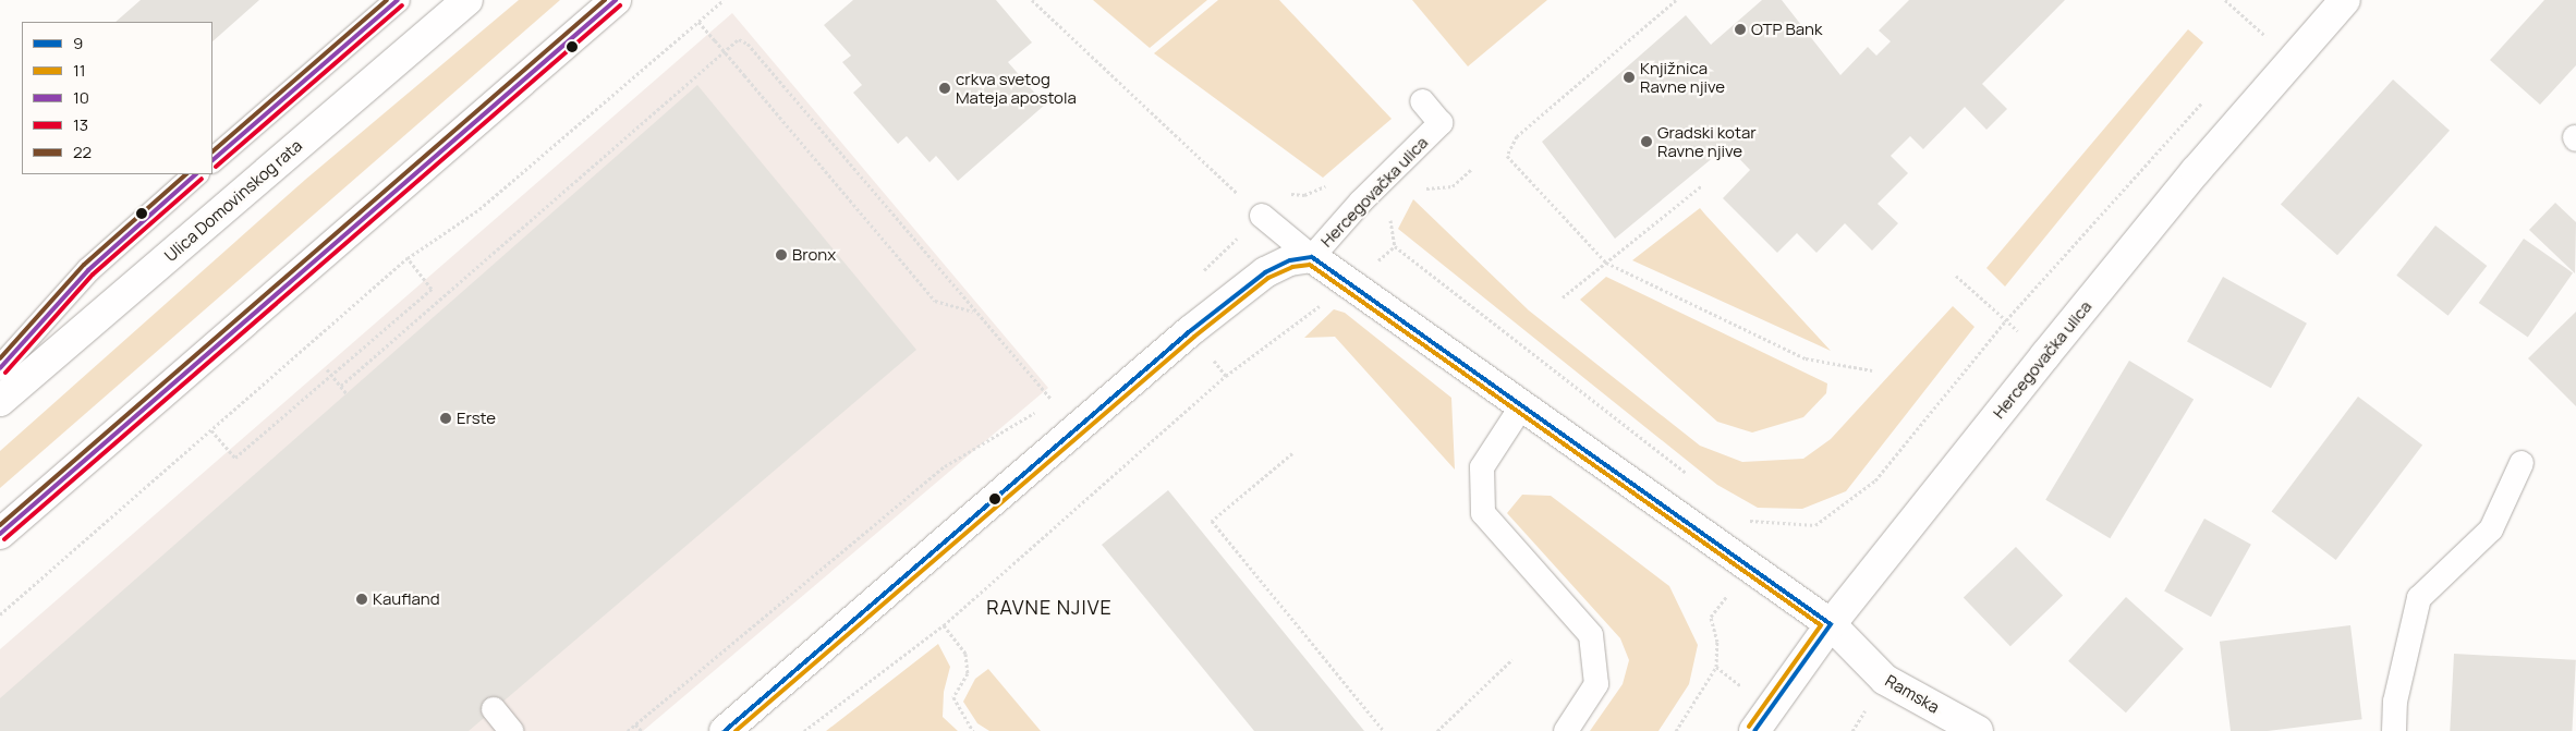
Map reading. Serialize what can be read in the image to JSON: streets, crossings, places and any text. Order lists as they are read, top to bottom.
{
  "streets": {
    "street": ["Hercegovačka ulica", "Ulica Domovinskog rata", "Ramska"]
  },
  "crossings": [
    ["Hercegovačka ulica", "Ramska"]
  ],
  "districts": ["RAVNE NJIVE"],
  "places": [
    "OTP Bank",
    "Knjižnica Ravne njive",
    "crkva svetog Mateja apostola",
    "Gradski kotar Ravne njive",
    "Bronx",
    "Erste",
    "Kaufland"
  ],
  "lines": [
    "transit line 10",
    "transit line 22",
    "transit line 13",
    "transit line 9",
    "transit line 11"
  ],
  "legend": [
    "9",
    "11",
    "10",
    "13",
    "22"
  ]
}
